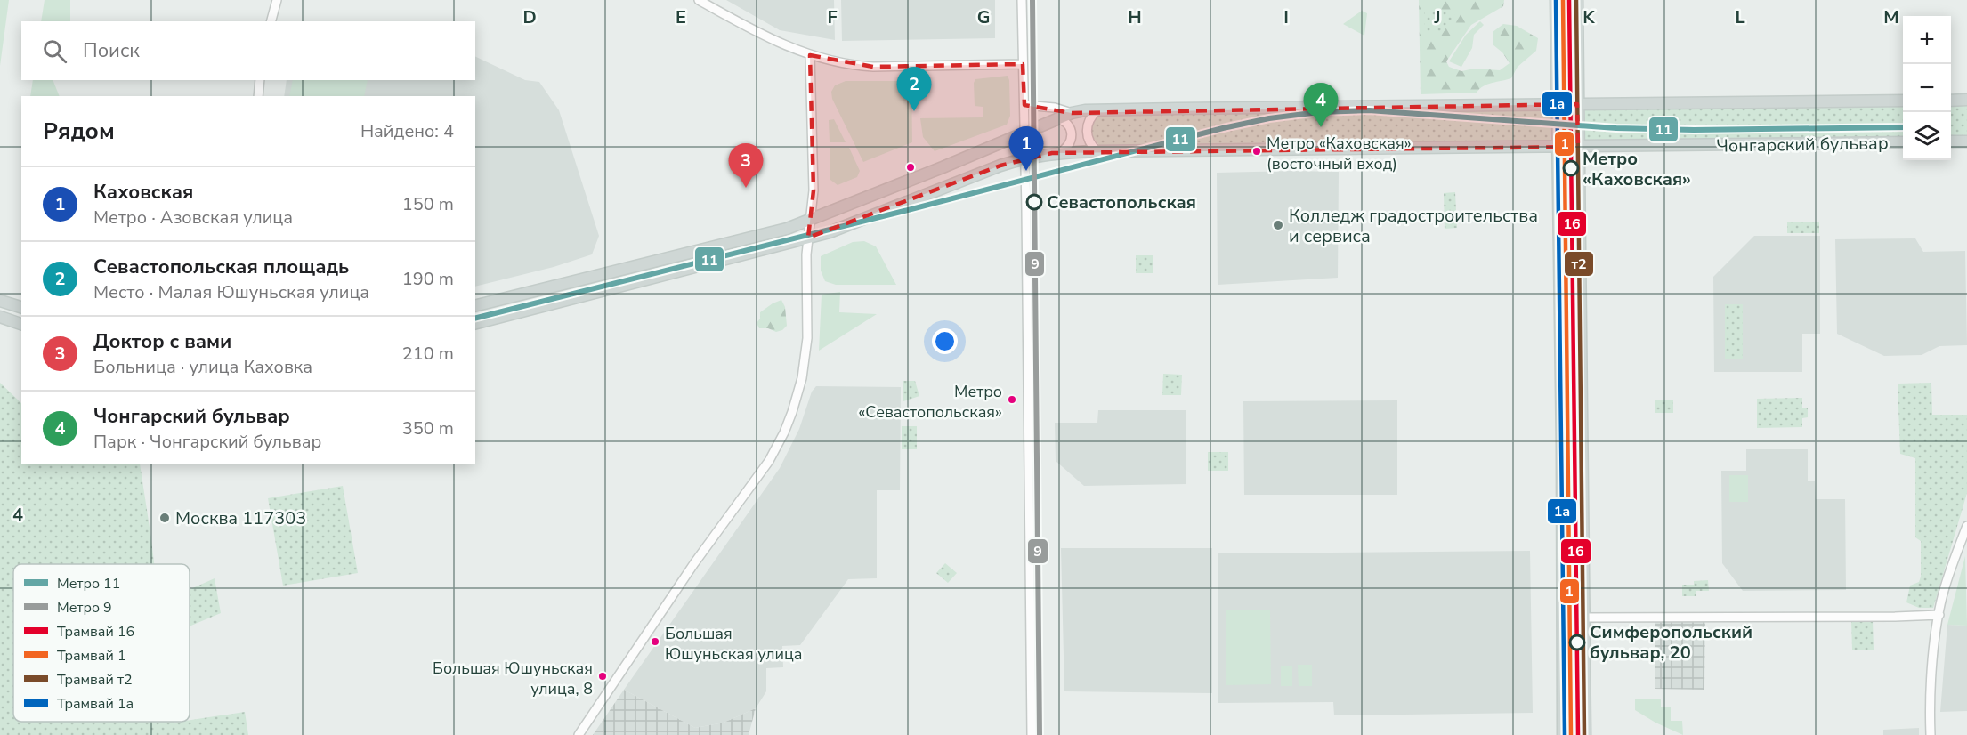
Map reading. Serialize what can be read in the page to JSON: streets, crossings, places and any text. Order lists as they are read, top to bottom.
{
  "streets": {
    "main road": ["Чонгарский бульвар"]
  },
  "places": [
    "Метро «Каховская» (восточный вход)",
    "Метро «Каховская»",
    "Севастопольская",
    "Колледж градостроительства и сервиса",
    "Метро «Севастопольская»",
    "Москва 117303",
    "Большая Юшуньская улица",
    "Симферопольский бульвар, 20",
    "Большая Юшуньская улица, 8"
  ],
  "lines": [
    "metro line 9",
    "tram line 16",
    "tram line 1",
    "tram line т2",
    "tram line 1а",
    "metro line 11"
  ],
  "legend": [
    "Метро 11",
    "Метро 9",
    "Трамвай 16",
    "Трамвай 1",
    "Трамвай т2",
    "Трамвай 1а"
  ],
  "page": {
    "map_buttons": ["+", "−"],
    "search": "Поиск",
    "pins": [
      "2",
      "4",
      "1",
      "3"
    ],
    "heading": ["Рядом", "Найдено: 4"],
    "list": [
      {
        "mark": "1",
        "name": "Каховская",
        "note": "Метро · Азовская улица",
        "value": "150 m"
      },
      {
        "mark": "2",
        "name": "Севастопольская площадь",
        "note": "Место · Малая Юшуньская улица",
        "value": "190 m"
      },
      {
        "mark": "3",
        "name": "Доктор с вами",
        "note": "Больница · улица Каховка",
        "value": "210 m"
      },
      {
        "mark": "4",
        "name": "Чонгарский бульвар",
        "note": "Парк · Чонгарский бульвар",
        "value": "350 m"
      }
    ]
  },
  "grid": {
    "columns": [
      "D",
      "E",
      "F",
      "G",
      "H",
      "I",
      "J",
      "K",
      "L",
      "M"
    ],
    "rows": ["4"]
  }
}
